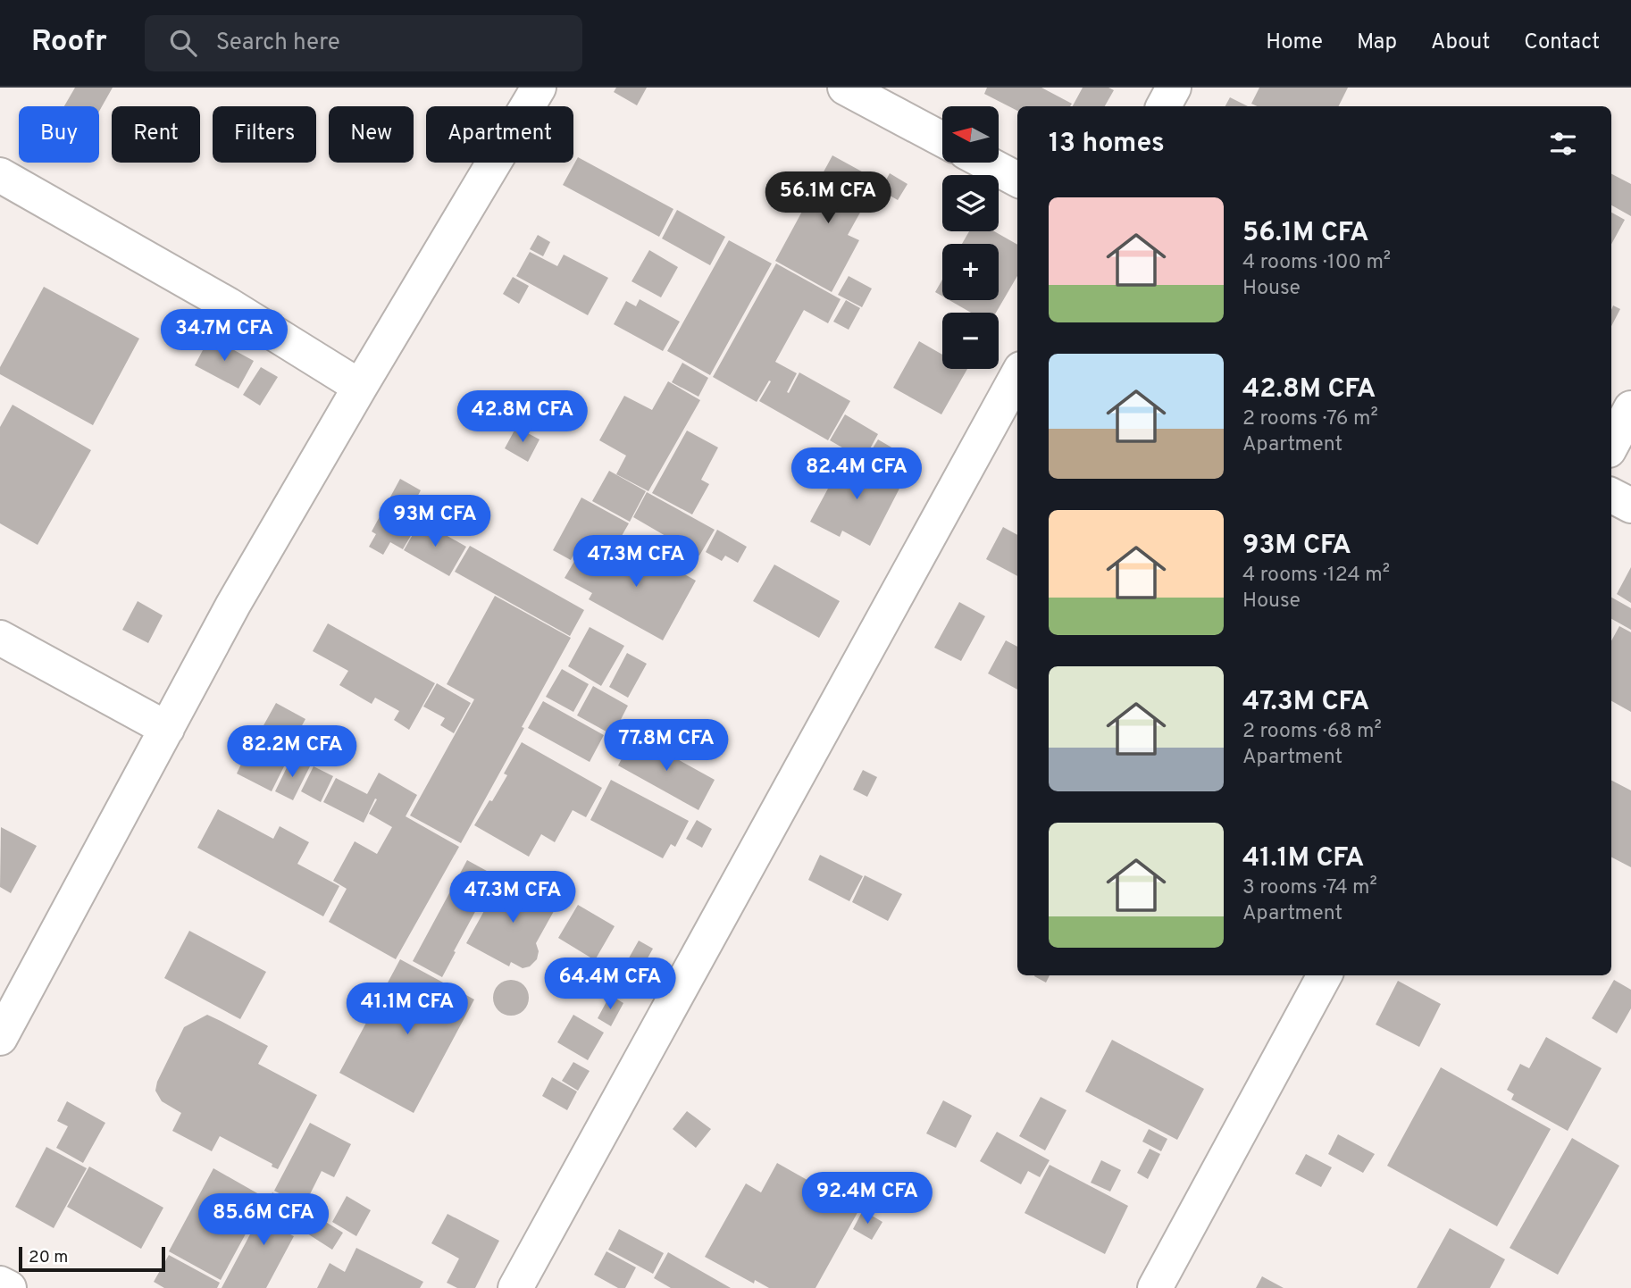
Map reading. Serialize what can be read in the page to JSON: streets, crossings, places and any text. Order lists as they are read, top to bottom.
{
  "scale_bar": "20 m",
  "north": "left",
  "page": {
    "header": "Roofr",
    "search": "Search here",
    "nav": [
      "Home",
      "Map",
      "About",
      "Contact"
    ],
    "map_buttons": ["+", "−"],
    "chip": [
      "Buy",
      "Rent",
      "Filters",
      "New",
      "Apartment"
    ],
    "heading": "13 homes",
    "price": [
      "56.1M CFA",
      "34.7M CFA",
      "42.8M CFA",
      "82.4M CFA",
      "93M CFA",
      "47.3M CFA",
      "77.8M CFA",
      "82.2M CFA",
      "47.3M CFA",
      "64.4M CFA",
      "41.1M CFA",
      "92.4M CFA",
      "85.6M CFA"
    ],
    "list": [
      {
        "name": "56.1M CFA",
        "note": "4 rooms · 100 m² · House"
      },
      {
        "name": "42.8M CFA",
        "note": "2 rooms · 76 m² · Apartment"
      },
      {
        "name": "93M CFA",
        "note": "4 rooms · 124 m² · House"
      },
      {
        "name": "47.3M CFA",
        "note": "2 rooms · 68 m² · Apartment"
      },
      {
        "name": "41.1M CFA",
        "note": "3 rooms · 74 m² · Apartment"
      }
    ],
    "scale": "20 m"
  }
}
